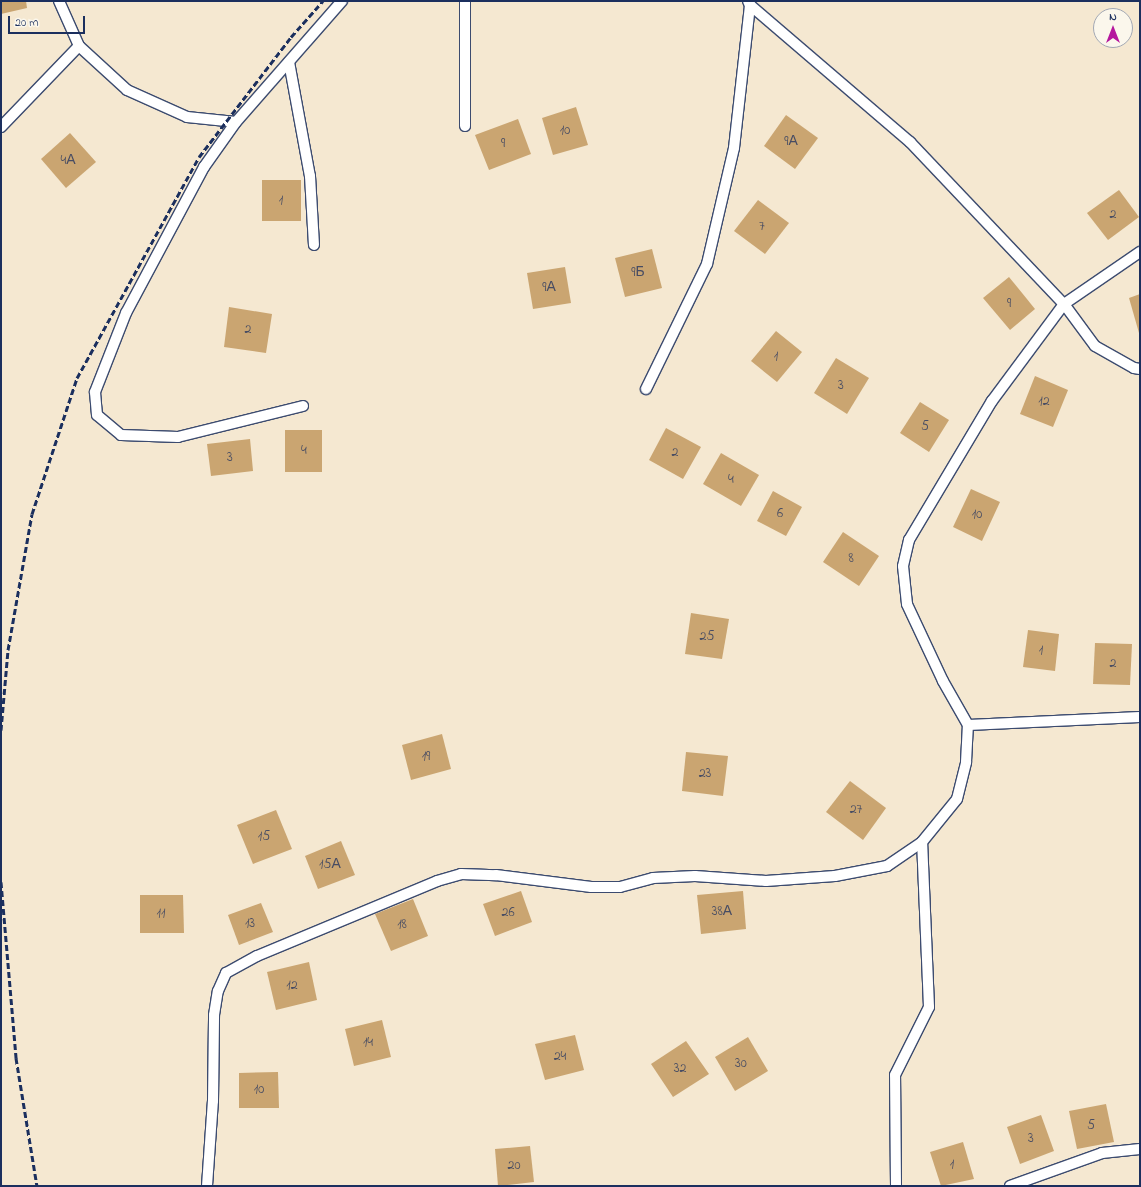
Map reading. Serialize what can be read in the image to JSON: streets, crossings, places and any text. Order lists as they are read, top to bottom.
{
  "house_numbers": [
    "10",
    "9А",
    "9",
    "4А",
    "1",
    "2",
    "7",
    "9Б",
    "9А",
    "9",
    "2",
    "1",
    "3",
    "12",
    "5",
    "4",
    "2",
    "3",
    "4",
    "6",
    "10",
    "8",
    "25",
    "1",
    "2",
    "19",
    "23",
    "27",
    "15",
    "15А",
    "38А",
    "26",
    "11",
    "13",
    "18",
    "12",
    "14",
    "24",
    "30",
    "32",
    "10",
    "5",
    "3",
    "1",
    "20"
  ],
  "scale_bar": "20 m",
  "north": "top"
}
